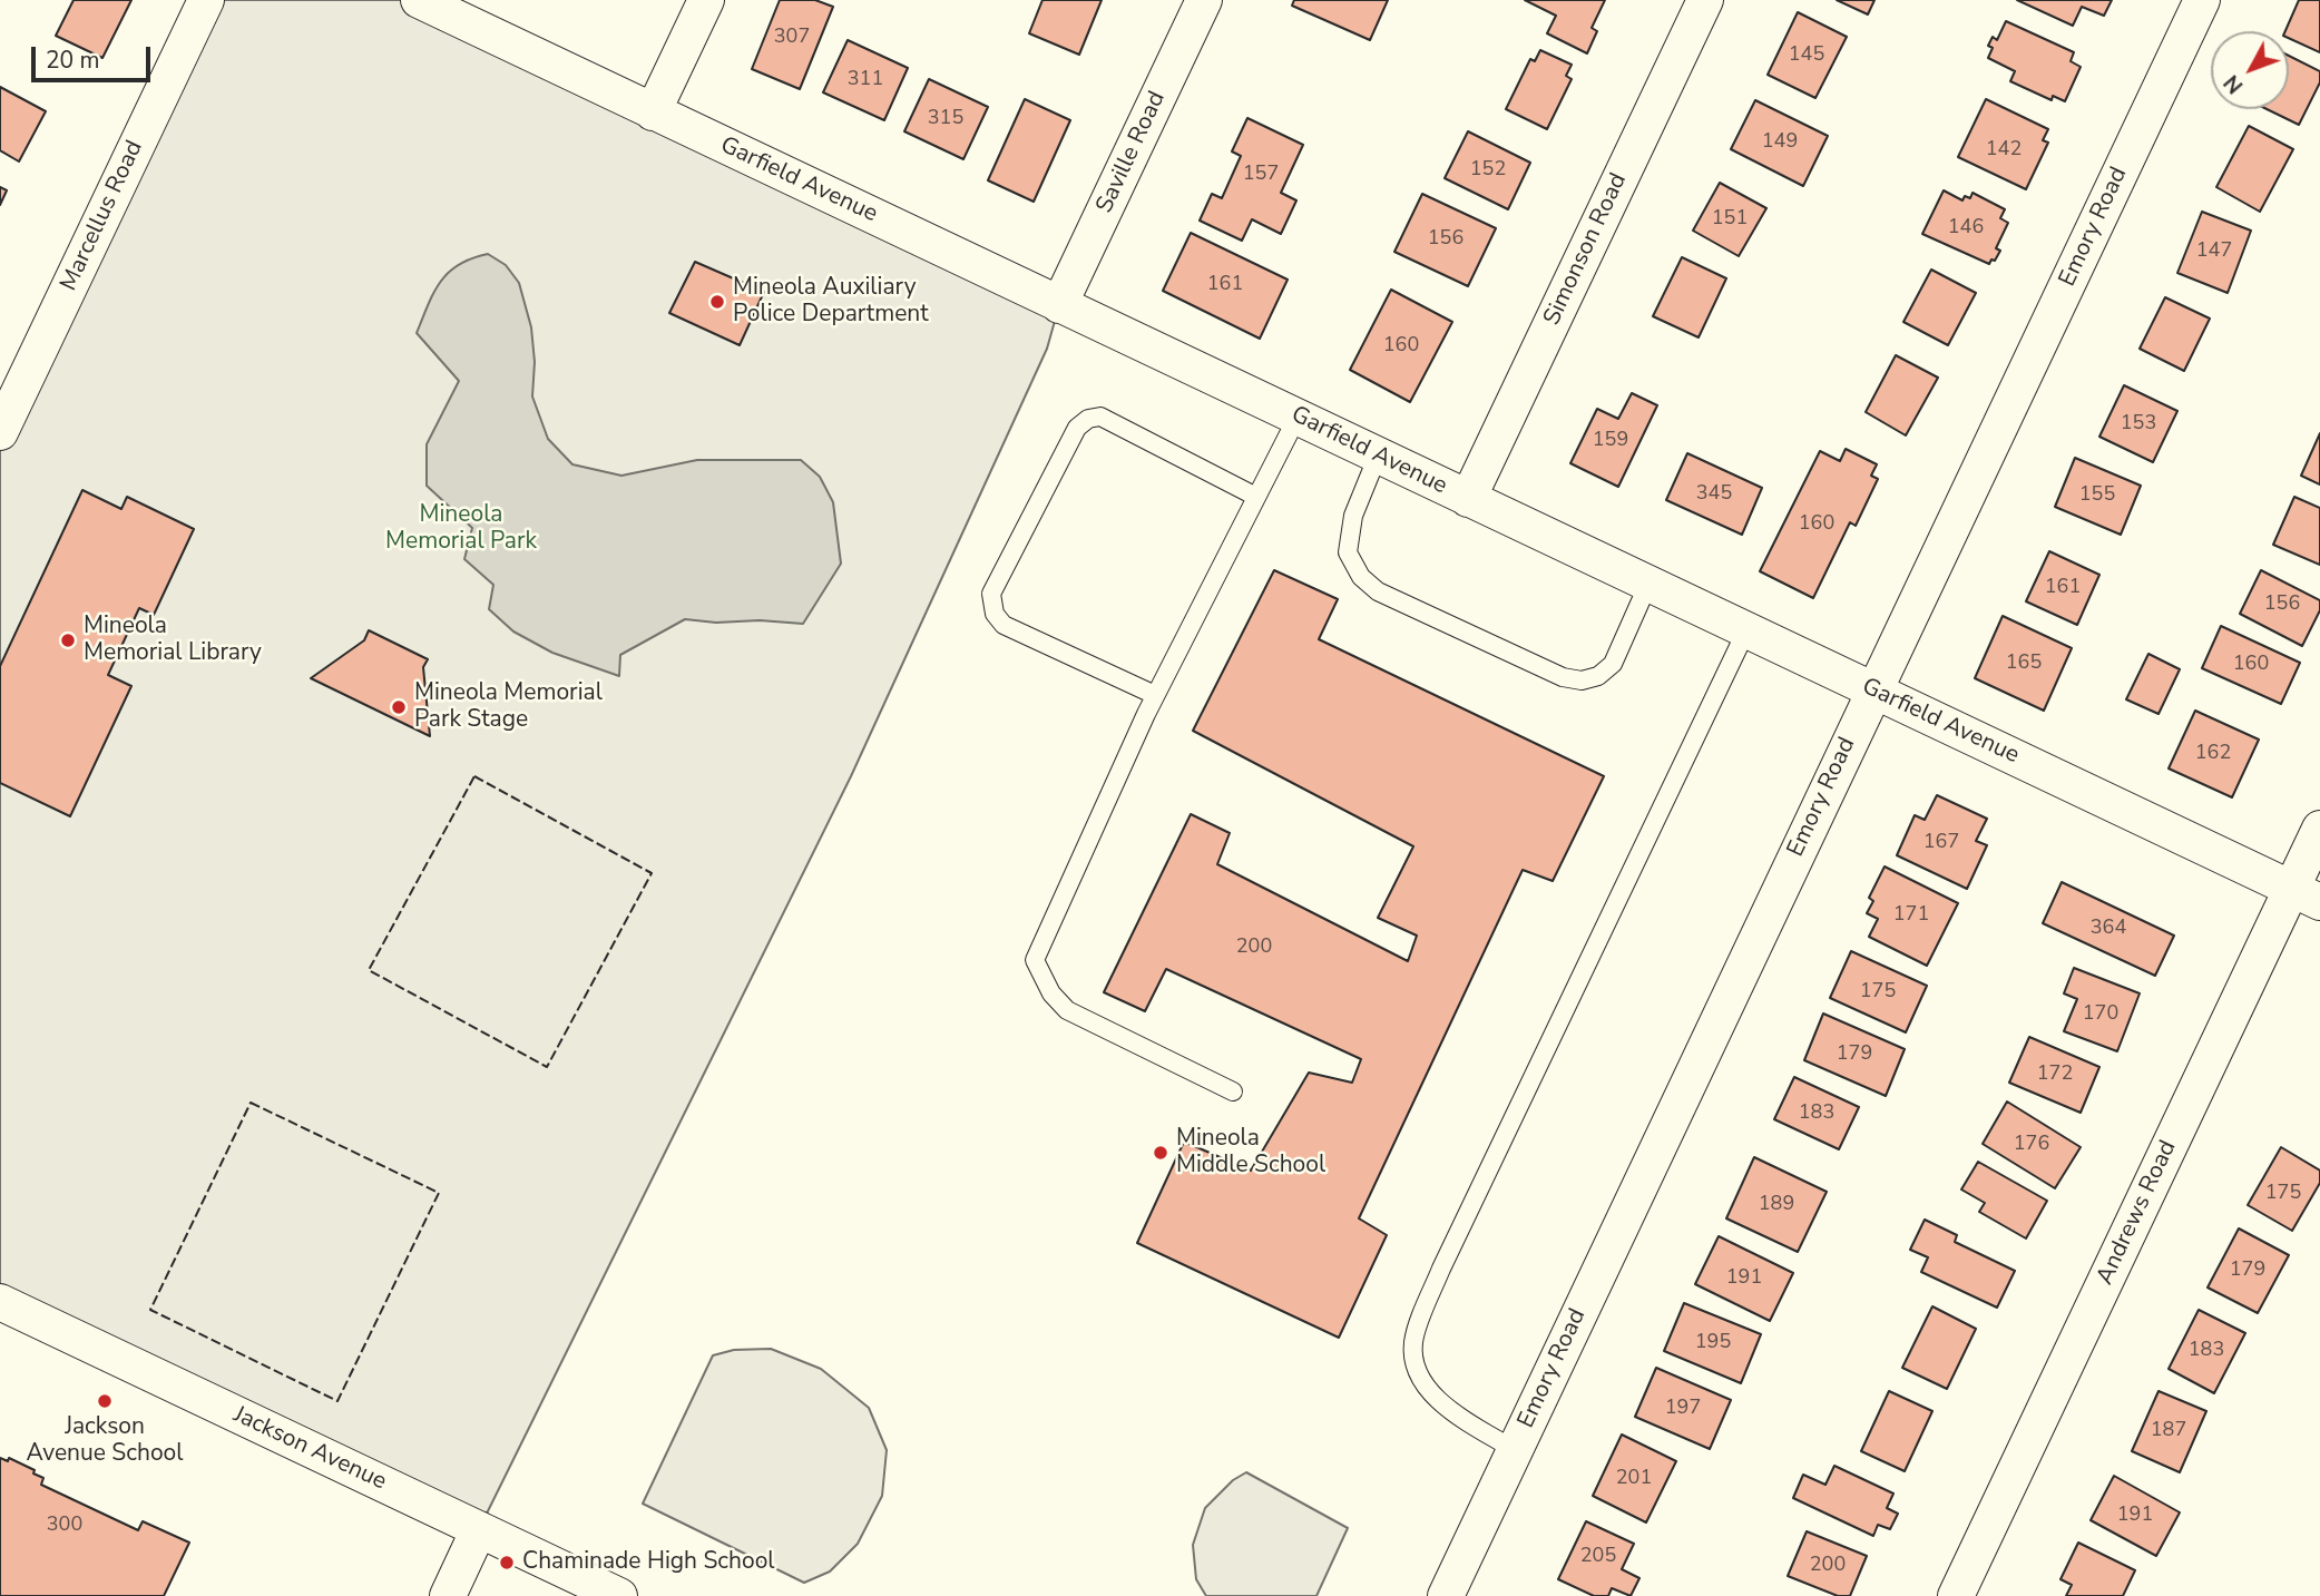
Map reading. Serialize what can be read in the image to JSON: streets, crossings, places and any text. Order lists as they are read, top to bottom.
{
  "streets": {
    "street": [
      "Saville Road",
      "Garfield Avenue",
      "Marcellus Road",
      "Emory Road",
      "Simonson Road",
      "Andrews Road",
      "Jackson Avenue"
    ]
  },
  "crossings": [
    ["Saville Road", "Garfield Avenue"],
    ["Garfield Avenue", "Emory Road"],
    ["Garfield Avenue", "Simonson Road"],
    ["Garfield Avenue", "Andrews Road"]
  ],
  "parks": ["Mineola Memorial Park"],
  "places": [
    "Mineola Auxiliary Police Department",
    "Mineola Memorial Library",
    "Mineola Memorial Park Stage",
    "Mineola Middle School",
    "Jackson Avenue School",
    "Chaminade High School"
  ],
  "house_numbers": [
    "307",
    "145",
    "311",
    "315",
    "149",
    "142",
    "152",
    "157",
    "151",
    "146",
    "156",
    "147",
    "161",
    "160",
    "153",
    "159",
    "345",
    "155",
    "160",
    "161",
    "156",
    "165",
    "160",
    "162",
    "167",
    "171",
    "364",
    "200",
    "175",
    "170",
    "179",
    "172",
    "183",
    "176",
    "175",
    "189",
    "179",
    "191",
    "195",
    "183",
    "197",
    "187",
    "201",
    "191",
    "300",
    "205",
    "200"
  ],
  "scale_bar": "20 m",
  "north": "bottom left"
}
